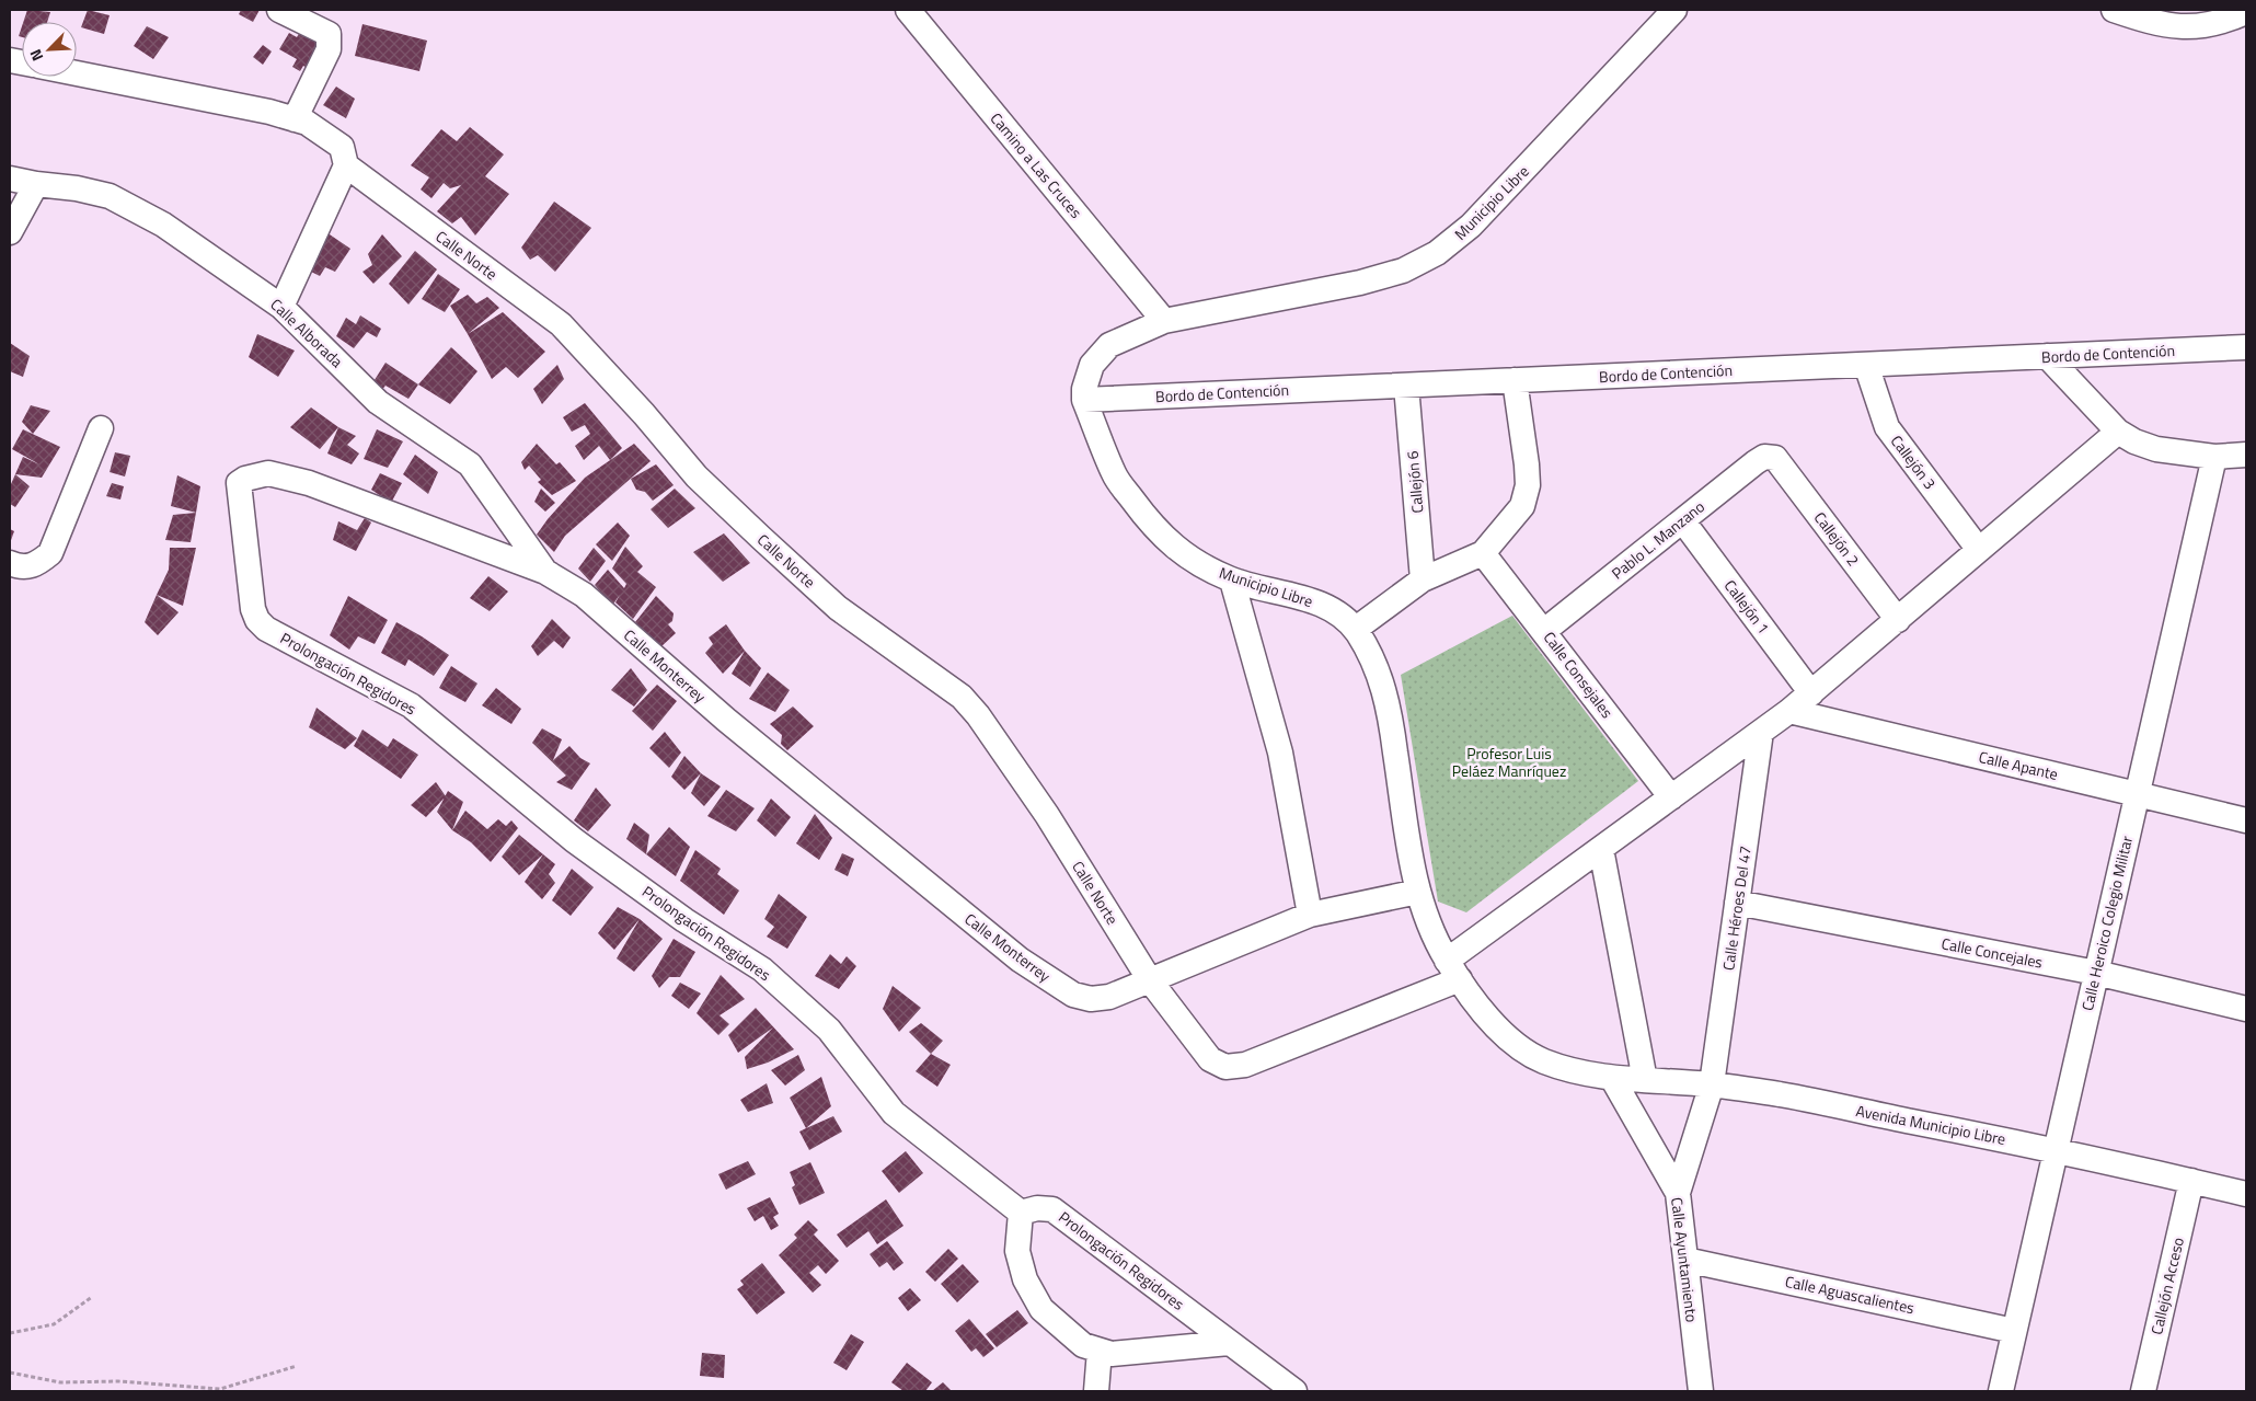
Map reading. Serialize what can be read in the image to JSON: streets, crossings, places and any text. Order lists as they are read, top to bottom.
{
  "streets": {
    "street": [
      "Camino a Las Cruces",
      "Municipio Libre",
      "Calle Norte",
      "Calle Alborada",
      "Bordo de Contención",
      "Callejón 3",
      "Callejón 6",
      "Callejón 2",
      "Pablo L. Manzano",
      "Callejón 1",
      "Calle Monterrey",
      "Prolongación Regidores",
      "Calle Consejales",
      "Calle Apante",
      "Calle Héroes Del 47",
      "Calle Heroico Colegio Militar",
      "Calle Concejales",
      "Avenida Municipio Libre",
      "Calle Ayuntamiento",
      "Callejón Acceso",
      "Calle Aguascalientes"
    ]
  },
  "crossings": [
    ["Camino a Las Cruces", "Municipio Libre"],
    ["Municipio Libre", "Calle Norte"],
    ["Municipio Libre", "Bordo de Contención"],
    ["Municipio Libre", "Calle Monterrey"],
    ["Municipio Libre", "Avenida Municipio Libre"],
    ["Municipio Libre", "Calle Ayuntamiento"],
    ["Calle Norte", "Callejón 3"],
    ["Calle Norte", "Callejón 2"],
    ["Calle Norte", "Callejón 1"],
    ["Calle Norte", "Calle Monterrey"],
    ["Calle Norte", "Calle Consejales"],
    ["Calle Norte", "Calle Apante"],
    ["Calle Norte", "Calle Héroes Del 47"],
    ["Calle Alborada", "Calle Monterrey"],
    ["Bordo de Contención", "Callejón 3"],
    ["Bordo de Contención", "Callejón 6"],
    ["Callejón 2", "Pablo L. Manzano"],
    ["Pablo L. Manzano", "Callejón 1"],
    ["Pablo L. Manzano", "Calle Consejales"],
    ["Calle Monterrey", "Prolongación Regidores"],
    ["Calle Apante", "Calle Heroico Colegio Militar"],
    ["Calle Héroes Del 47", "Calle Concejales"],
    ["Calle Héroes Del 47", "Avenida Municipio Libre"],
    ["Calle Héroes Del 47", "Calle Ayuntamiento"],
    ["Calle Heroico Colegio Militar", "Calle Concejales"],
    ["Calle Heroico Colegio Militar", "Avenida Municipio Libre"],
    ["Calle Heroico Colegio Militar", "Calle Aguascalientes"],
    ["Avenida Municipio Libre", "Calle Ayuntamiento"],
    ["Avenida Municipio Libre", "Callejón Acceso"],
    ["Calle Ayuntamiento", "Calle Aguascalientes"]
  ],
  "parks": ["Profesor Luis Peláez Manríquez"],
  "north": "bottom left"
}
